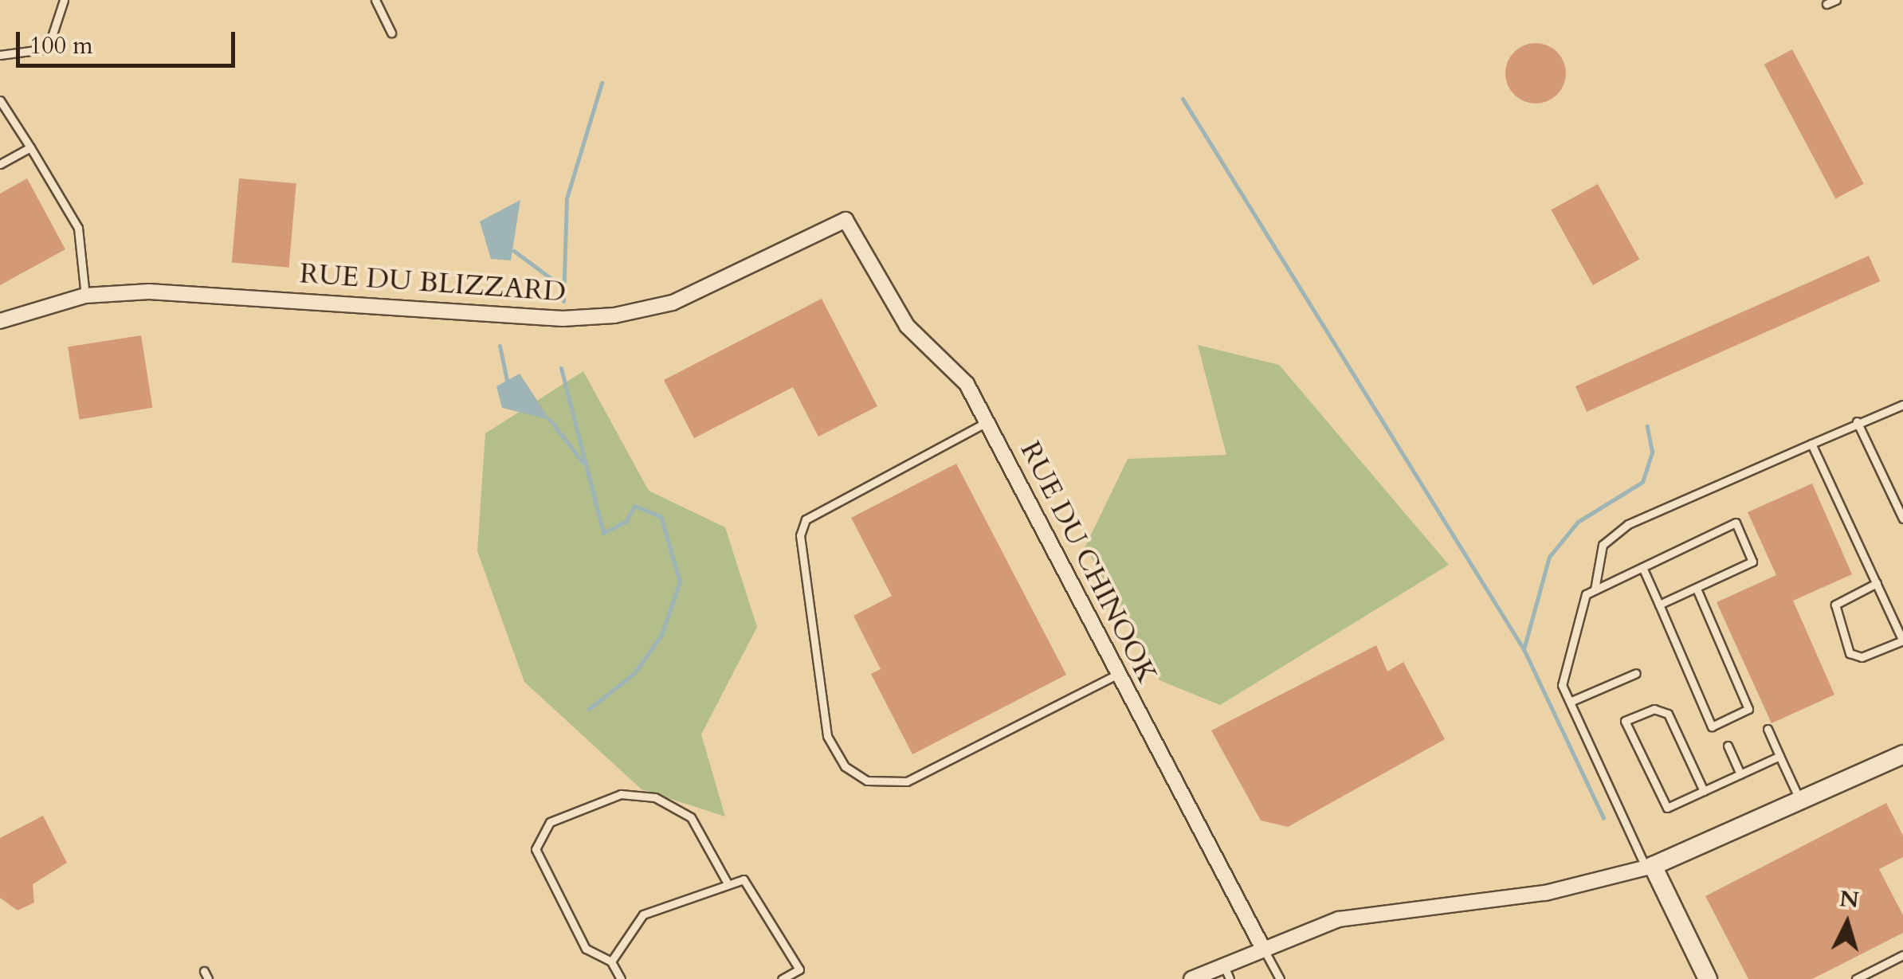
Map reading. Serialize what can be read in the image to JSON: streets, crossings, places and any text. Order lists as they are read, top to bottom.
{
  "streets": {
    "street": ["RUE DU BLIZZARD", "RUE DU CHINOOK"]
  },
  "crossings": [
    ["RUE DU BLIZZARD", "RUE DU CHINOOK"]
  ],
  "scale_bar": "100 m",
  "north": "top"
}
